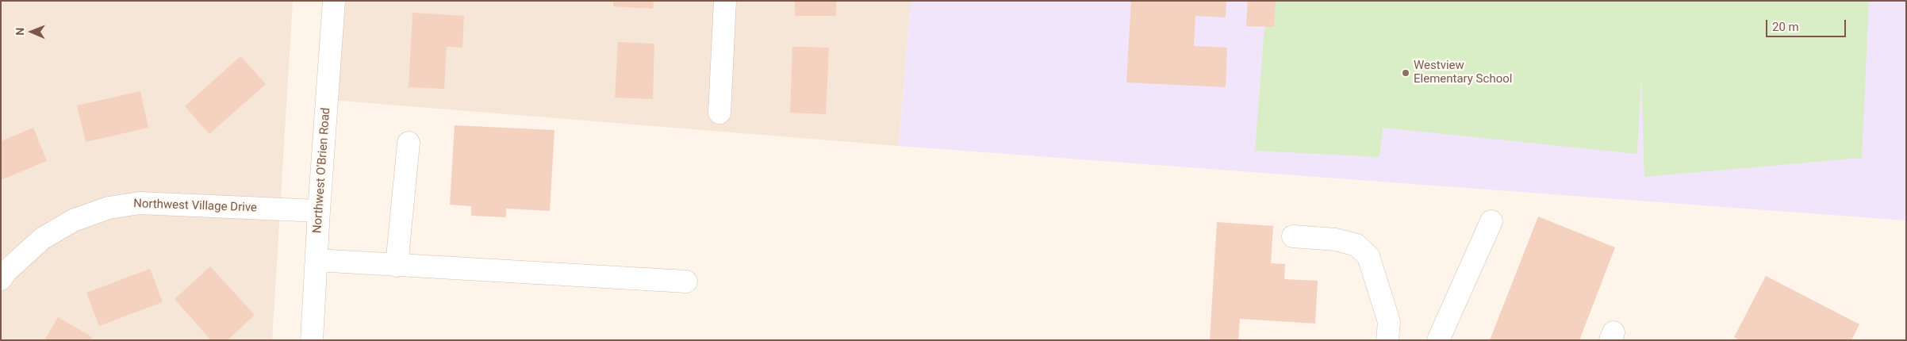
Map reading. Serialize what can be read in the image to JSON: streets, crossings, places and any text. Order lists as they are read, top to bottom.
{
  "streets": {
    "street": ["Northwest O'Brien Road", "Northwest Village Drive"]
  },
  "crossings": [
    ["Northwest O'Brien Road", "Northwest Village Drive"]
  ],
  "places": ["Westview Elementary School"],
  "scale_bar": "20 m",
  "north": "left"
}
